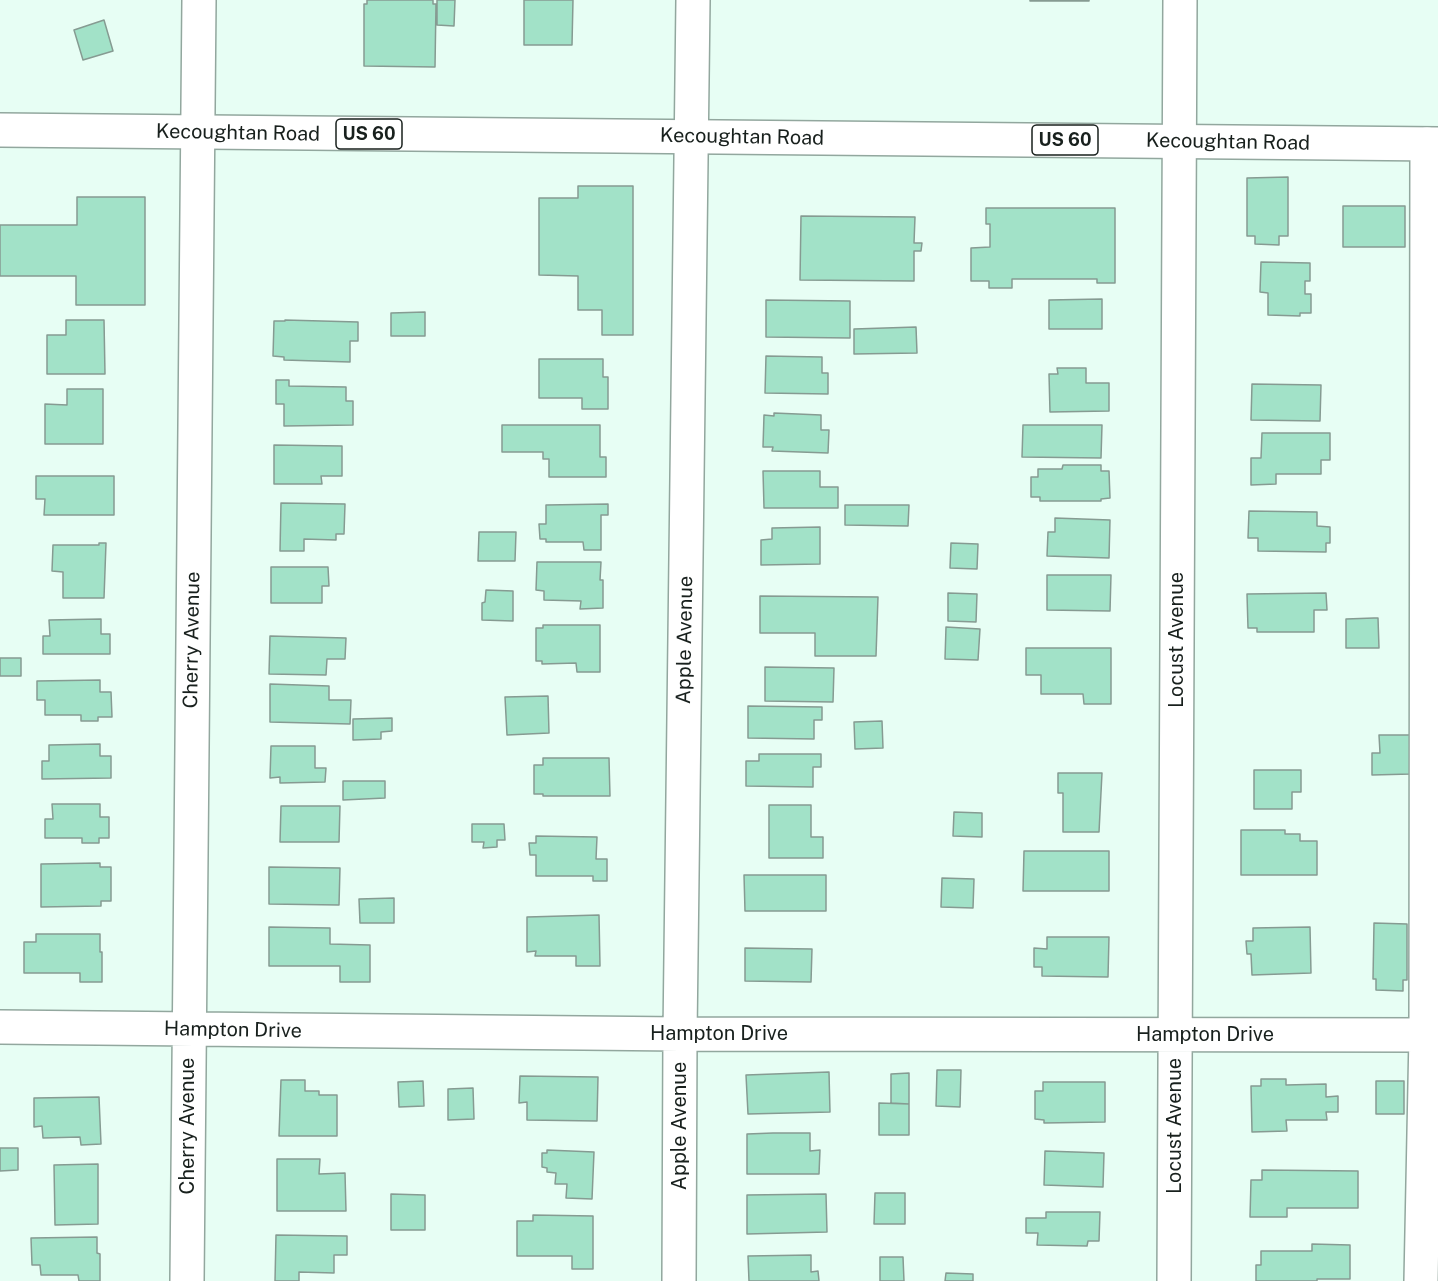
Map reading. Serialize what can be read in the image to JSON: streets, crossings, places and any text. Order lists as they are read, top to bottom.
{
  "streets": {
    "street": [
      "Kecoughtan Road",
      "US 60",
      "Cherry Avenue",
      "Apple Avenue",
      "Locust Avenue",
      "Hampton Drive"
    ]
  },
  "crossings": [
    ["Kecoughtan Road", "Cherry Avenue"],
    ["Kecoughtan Road", "Apple Avenue"],
    ["Kecoughtan Road", "Locust Avenue"],
    ["Cherry Avenue", "Hampton Drive"],
    ["Apple Avenue", "Hampton Drive"],
    ["Locust Avenue", "Hampton Drive"]
  ]
}
